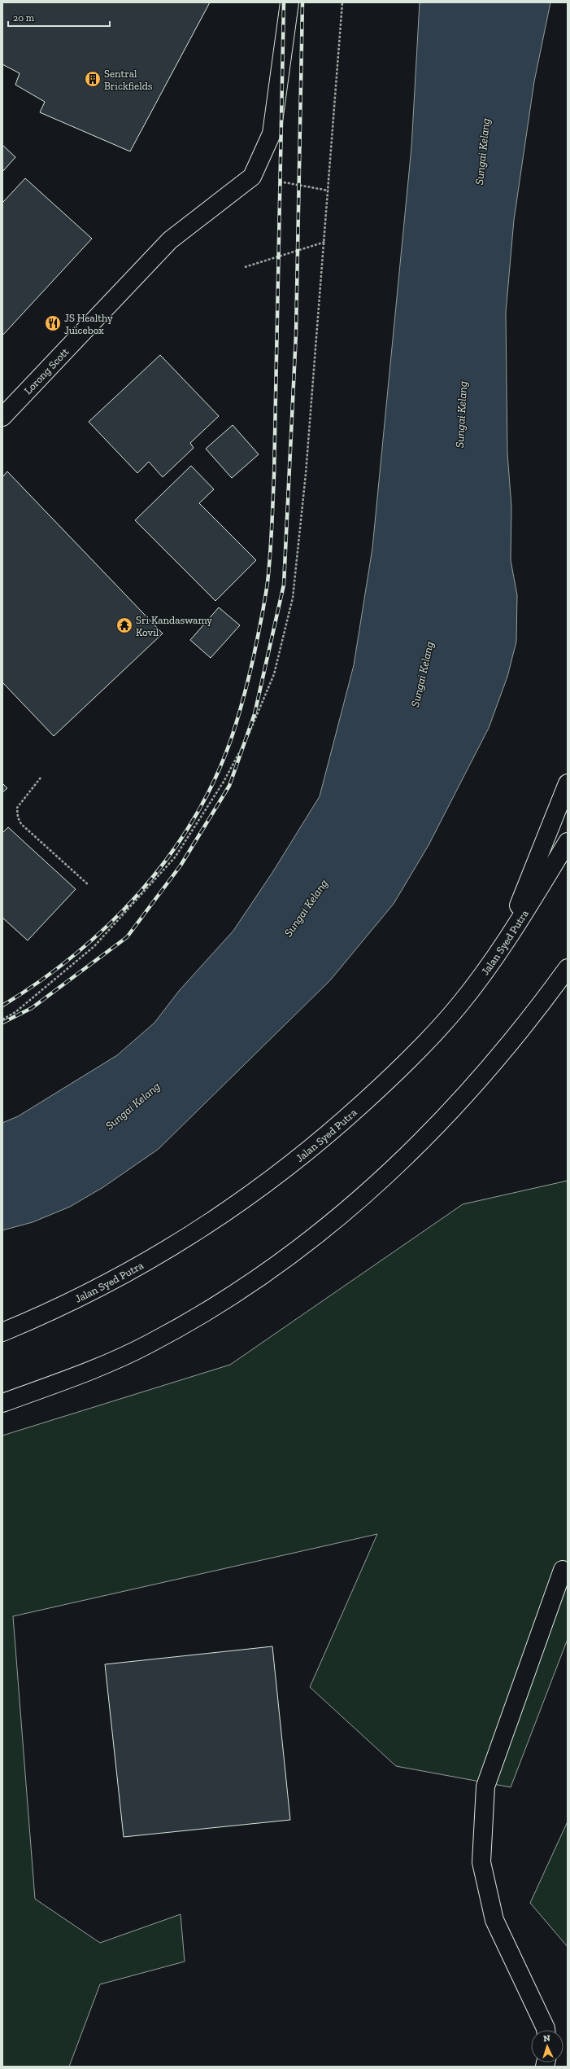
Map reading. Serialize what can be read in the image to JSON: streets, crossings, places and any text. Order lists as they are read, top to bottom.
{
  "streets": {
    "main road": ["Lorong Scott", "Jalan Syed Putra"]
  },
  "water": ["Sungai Kelang"],
  "places": {
    "building": ["Sentral Brickfields"],
    "restaurant": ["JS Healthy Juicebox"],
    "temple": ["Sri Kandaswamy Kovil"]
  },
  "scale_bar": "20 m",
  "north": "top"
}
